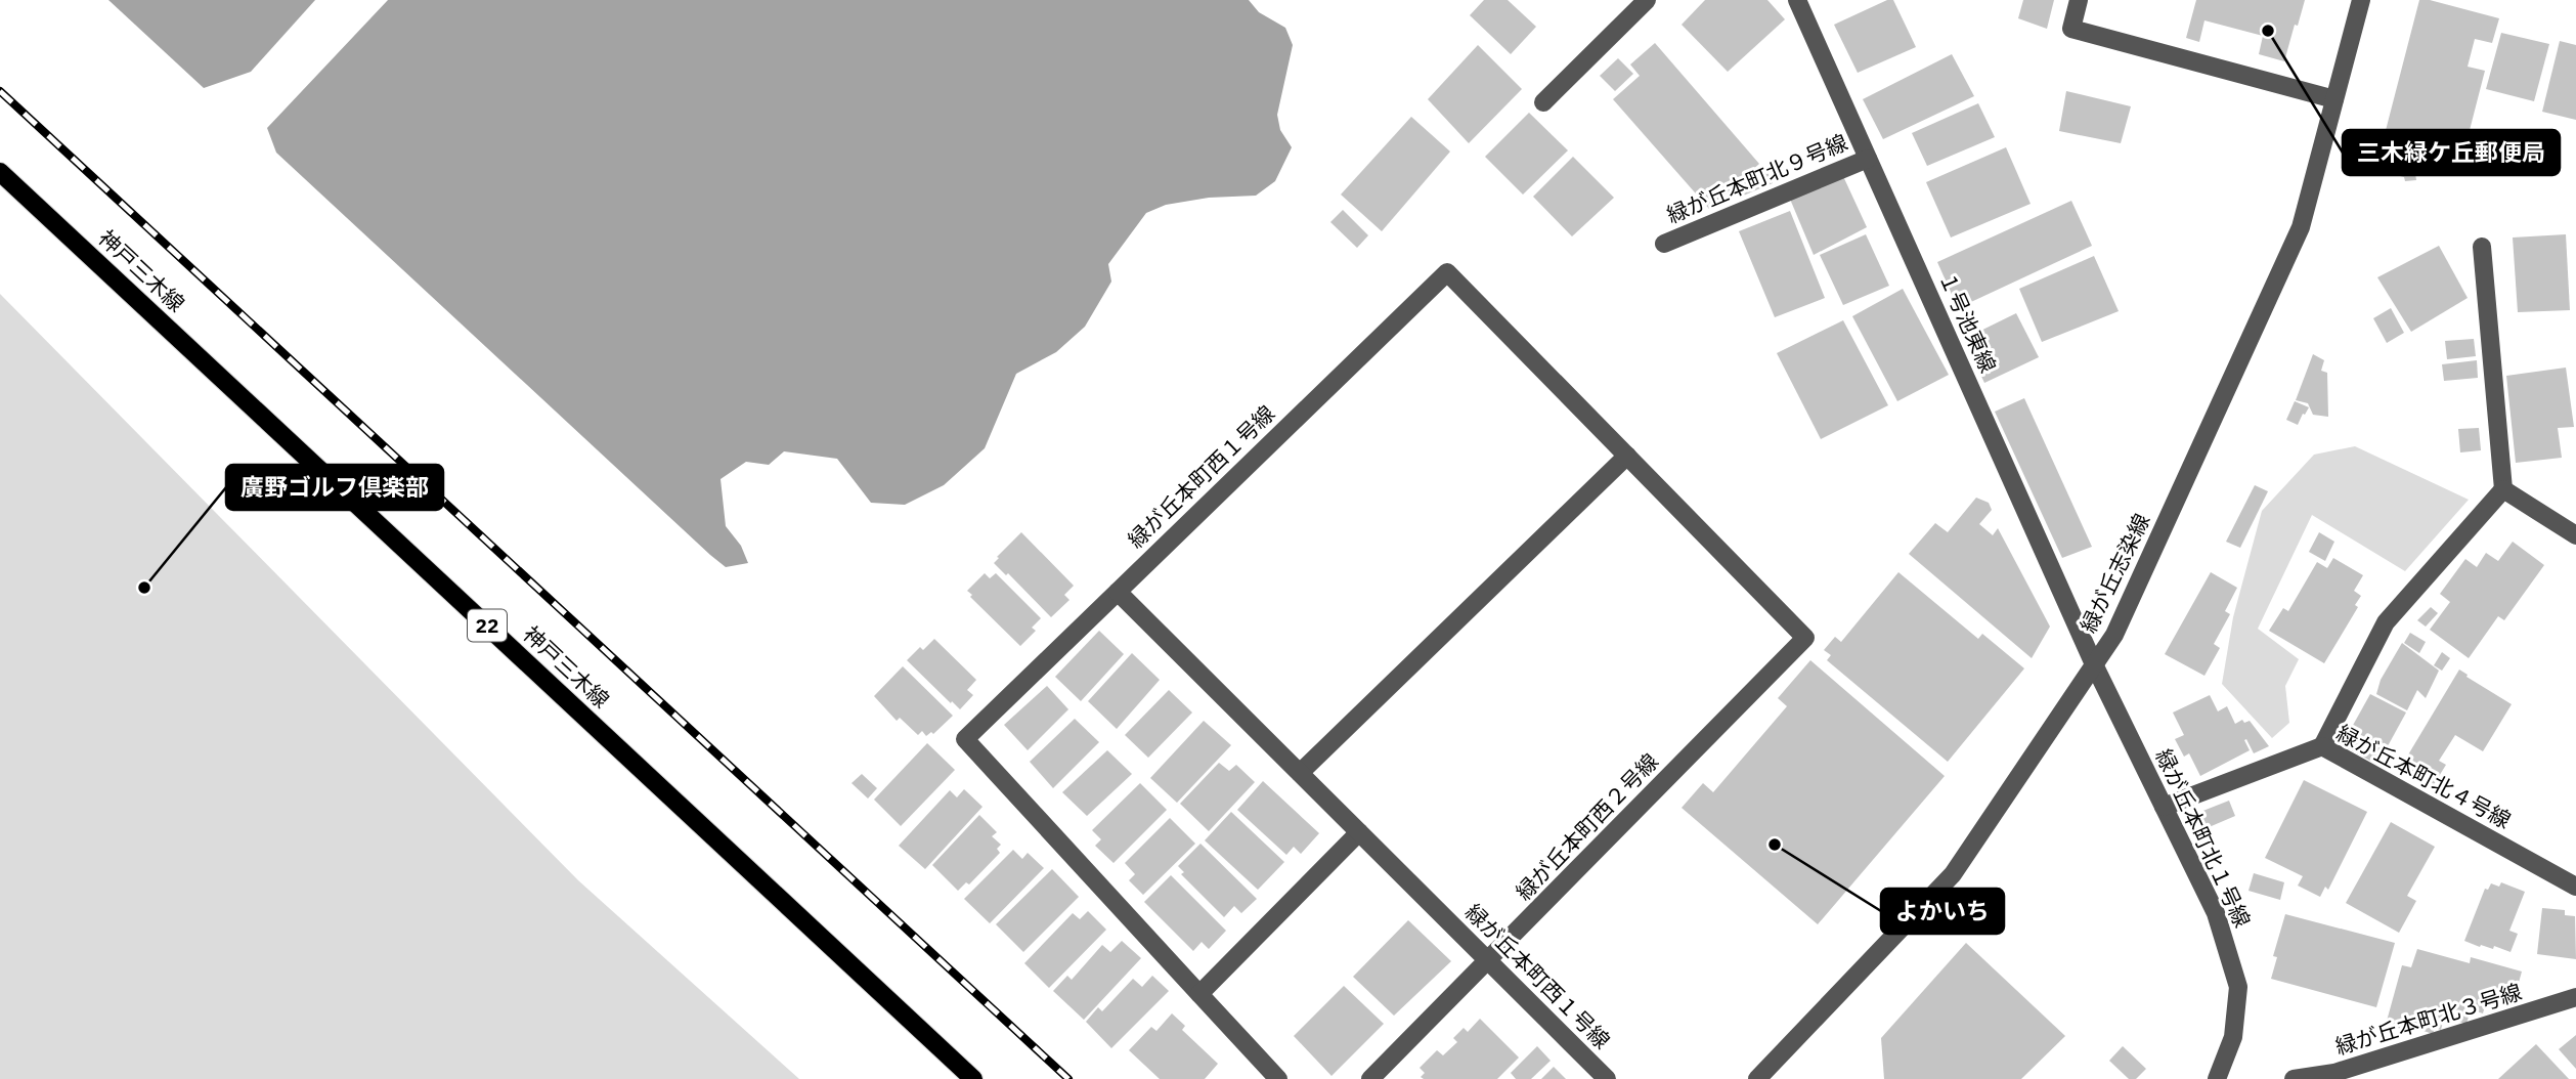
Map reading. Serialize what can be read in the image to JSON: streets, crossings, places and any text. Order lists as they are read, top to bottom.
{
  "streets": {
    "main road": ["神戸三木線", "22"],
    "street": [
      "緑が丘本町北９号線",
      "１号池東線",
      "緑が丘本町西１号線",
      "緑が丘志染線",
      "緑が丘本町北４号線",
      "緑が丘本町西２号線",
      "緑が丘本町北１号線",
      "緑が丘本町北３号線"
    ]
  },
  "crossings": [
    ["緑が丘本町北９号線", "１号池東線"],
    ["１号池東線", "緑が丘志染線"],
    ["１号池東線", "緑が丘本町北１号線"],
    ["緑が丘本町西１号線", "緑が丘本町西２号線"],
    ["緑が丘志染線", "緑が丘本町北１号線"],
    ["緑が丘本町北４号線", "緑が丘本町北１号線"]
  ],
  "places": ["三木緑ケ丘郵便局", "廣野ゴルフ倶楽部", "よかいち"]
}
